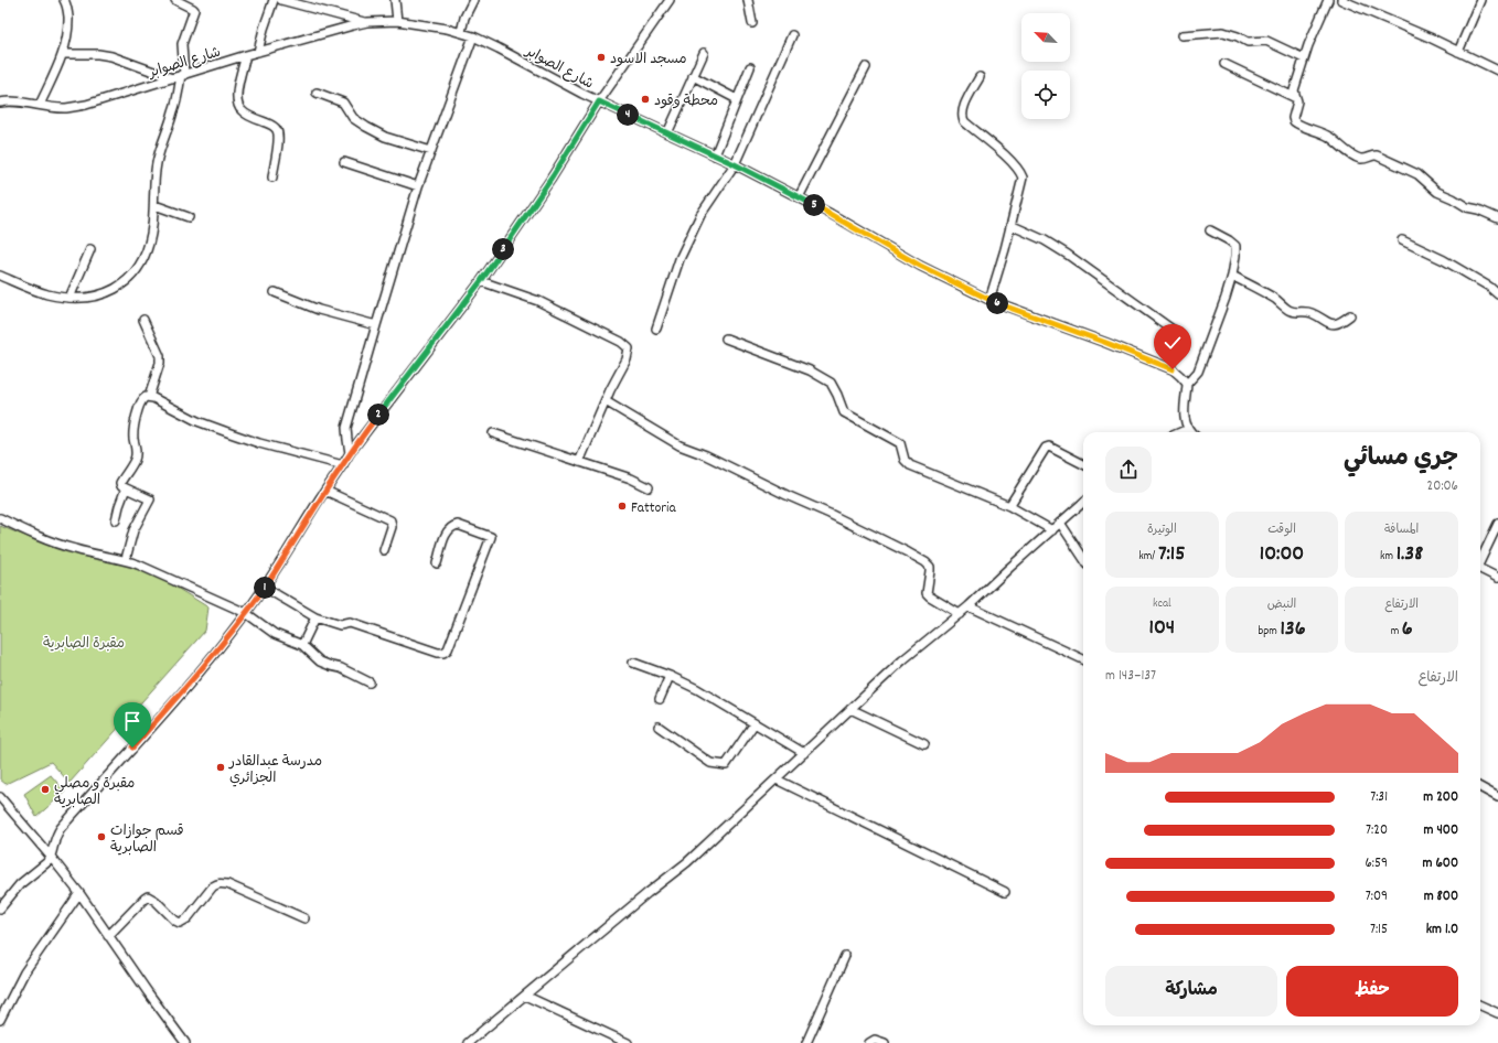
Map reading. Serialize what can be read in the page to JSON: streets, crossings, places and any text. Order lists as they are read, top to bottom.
{
  "streets": {
    "street": ["شارع الصوابر"]
  },
  "parks": ["مقبرة الصابرية"],
  "places": [
    "مسجد الاسود",
    "محطة وقود",
    "Fattoria",
    "مدرسة عبدالقادر الجزائري",
    "مقبرة و مصلى الصابرية",
    "قسم جوازات الصابرية"
  ],
  "north": "top left",
  "page": {
    "pins": [
      "4",
      "5",
      "3",
      "6",
      "2",
      "1"
    ],
    "heading": ["جري مسائي", "20:06"],
    "stats": [
      ["المسافة", "1.38 km"],
      ["الوقت", "10:00"],
      ["الوتيرة", "7:15 /km"],
      ["الارتفاع", "6 m"],
      ["النبض", "136 bpm"],
      ["kcal", "104"]
    ],
    "chart": ["الارتفاع", "137–143 m"],
    "list": [
      {
        "name": "200 m",
        "note": "7:31"
      },
      {
        "name": "400 m",
        "note": "7:20"
      },
      {
        "name": "600 m",
        "note": "6:59"
      },
      {
        "name": "800 m",
        "note": "7:09"
      },
      {
        "name": "1.0 km",
        "note": "7:15"
      }
    ],
    "buttons": ["حفظ", "مشاركة"]
  }
}
